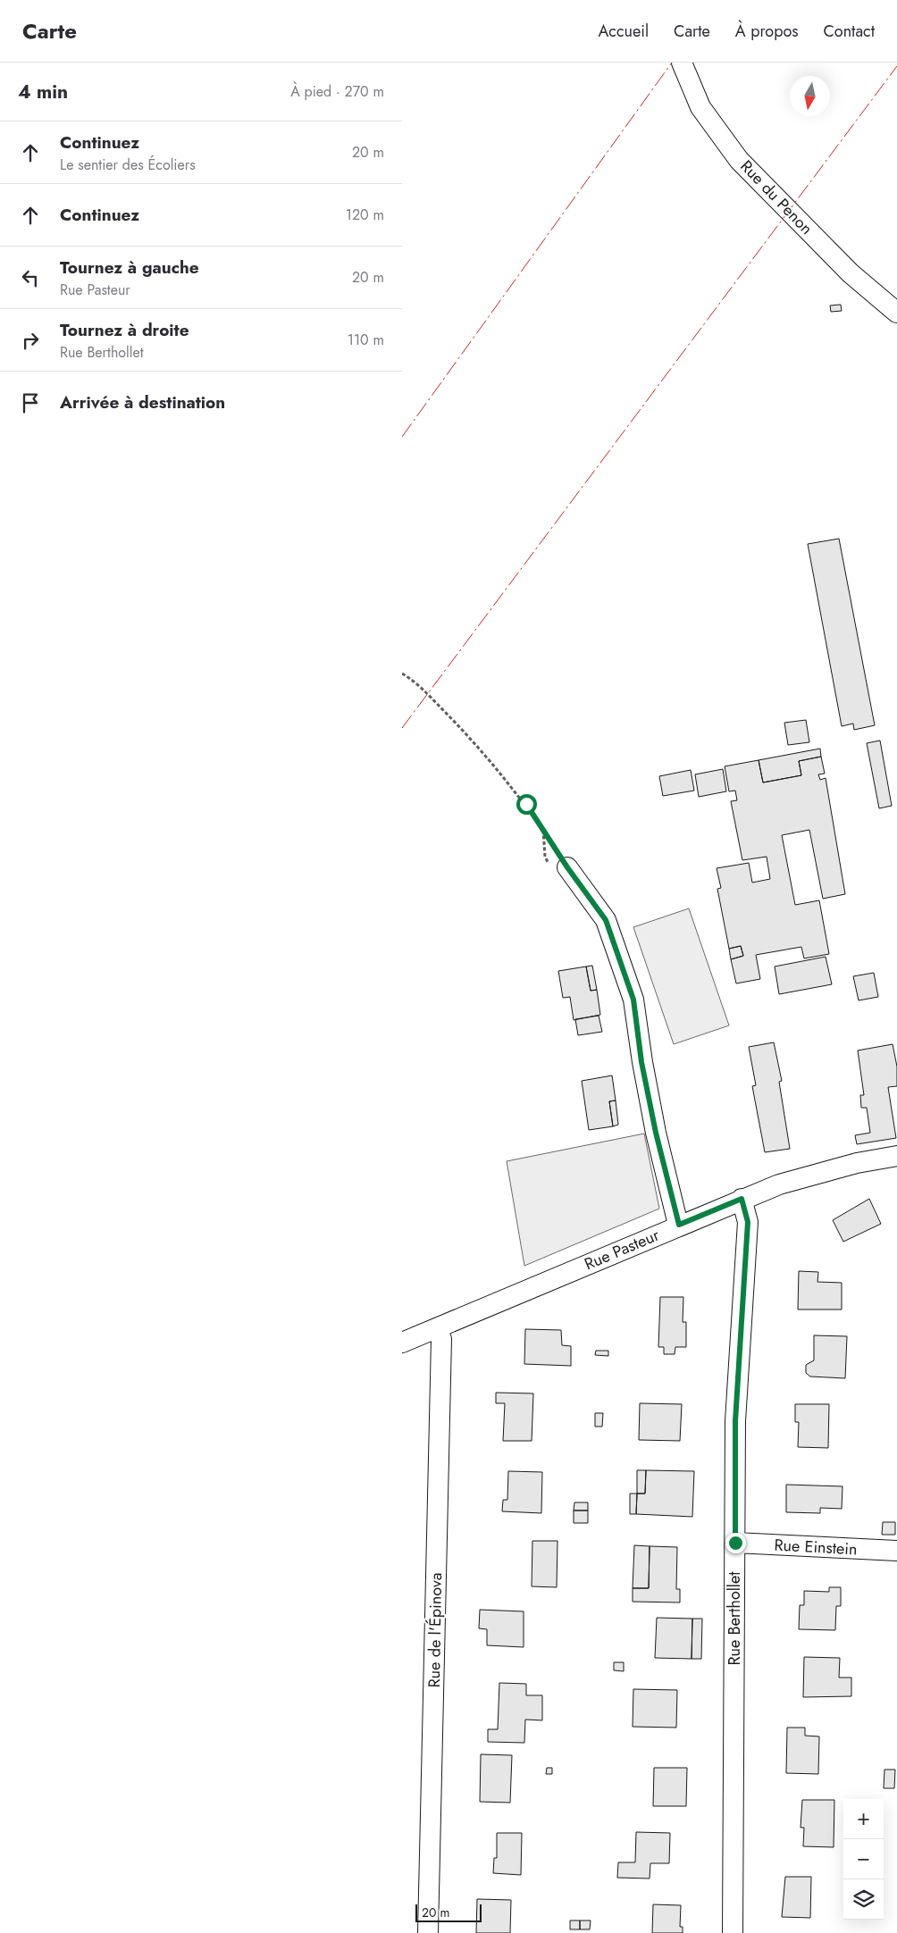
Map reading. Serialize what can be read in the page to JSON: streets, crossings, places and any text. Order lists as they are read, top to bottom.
{
  "streets": {
    "street": [
      "Rue du Penon",
      "Rue Pasteur",
      "Rue Einstein",
      "Rue Berthollet",
      "Rue de l'Épinova"
    ]
  },
  "crossings": [
    ["Rue Pasteur", "Rue Berthollet"],
    ["Rue Pasteur", "Rue de l'Épinova"],
    ["Rue Einstein", "Rue Berthollet"]
  ],
  "scale_bar": "20 m",
  "north": "bottom",
  "page": {
    "header": "Carte",
    "nav": [
      "Accueil",
      "Carte",
      "À propos",
      "Contact"
    ],
    "heading": ["4 min", "À pied · 270 m"],
    "list": [
      ["Continuez", "Le sentier des Écoliers", "20 m"],
      ["Continuez", "120 m"],
      ["Tournez à gauche", "Rue Pasteur", "20 m"],
      ["Tournez à droite", "Rue Berthollet", "110 m"],
      "Arrivée à destination"
    ],
    "map_buttons": ["+", "−"],
    "scale": "20 m"
  }
}
